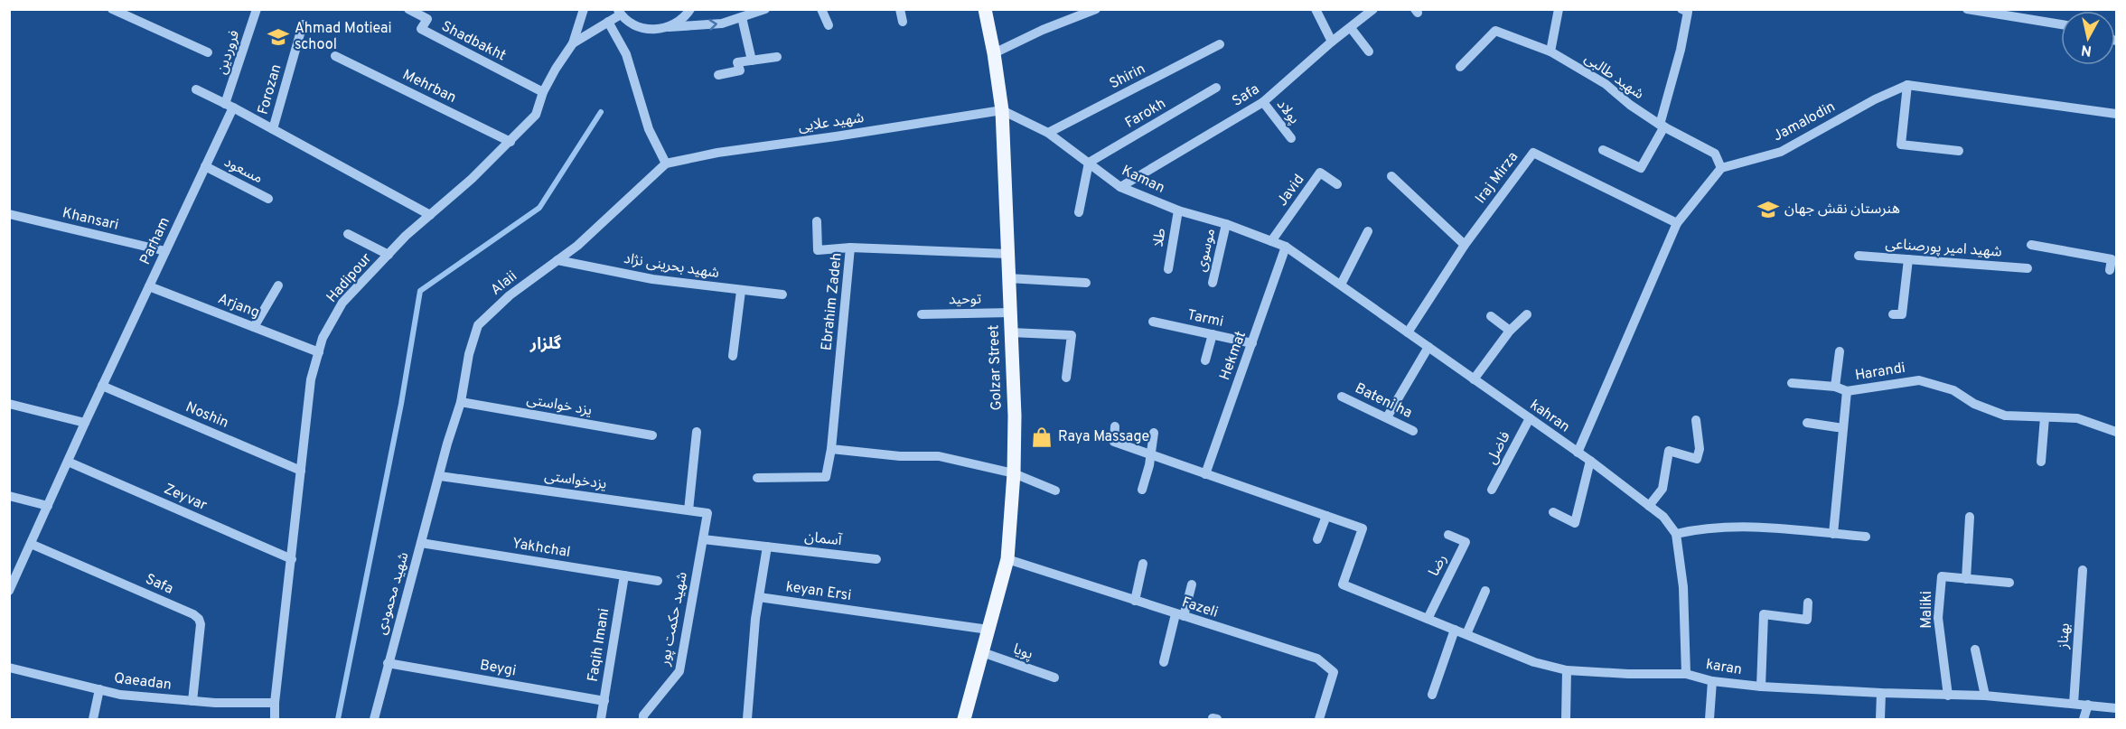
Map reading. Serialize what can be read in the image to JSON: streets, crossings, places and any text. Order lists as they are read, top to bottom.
{
  "streets": {
    "main road": ["Golzar Street"],
    "street": [
      "Shadbakht",
      "فروردین",
      "Shirin",
      "شهید طالبی",
      "Mehrban",
      "Forozan",
      "Safa",
      "پولاد",
      "Farokh",
      "Jamalodin",
      "شهید علایی",
      "مسعود",
      "Iraj Mirza",
      "Kaman",
      "Javid",
      "Khansari",
      "طلا",
      "Parham",
      "شهید امیر پورصناعی",
      "موسوی",
      "شهید بحرینی نژاد",
      "Hadipour",
      "Alaii",
      "توحید",
      "Ebrahim Zadeh",
      "Arjang",
      "Tarmi",
      "Hekmat",
      "Harandi",
      "Bateni ha",
      "یزد خواستی",
      "Noshin",
      "kahran",
      "فاضل",
      "یزدخواستی",
      "Zeyvar",
      "آسمان",
      "Yakhchal",
      "رضا",
      "keyan Ersi",
      "شهید محمودی",
      "Fazeli",
      "Maliki",
      "شهید حکمت پور",
      "بهناز",
      "Faqih Imani",
      "پویا",
      "karan",
      "Beygi",
      "Qaeadan"
    ]
  },
  "crossings": [
    ["Shadbakht", "Hadipour"],
    ["فروردین", "Parham"],
    ["Shirin", "Kaman"],
    ["شهید طالبی", "Jamalodin"],
    ["Mehrban", "Hadipour"],
    ["Safa", "پولاد"],
    ["Safa", "Kaman"],
    ["Safa", "Parham"],
    ["Safa", "Qaeadan"],
    ["Farokh", "Kaman"],
    ["شهید علایی", "Kaman"],
    ["شهید علایی", "Alaii"],
    ["شهید علایی", "Golzar Street"],
    ["مسعود", "Parham"],
    ["Iraj Mirza", "kahran"],
    ["Kaman", "Javid"],
    ["Kaman", "طلا"],
    ["Kaman", "موسوی"],
    ["Kaman", "Hekmat"],
    ["Kaman", "Golzar Street"],
    ["Kaman", "kahran"],
    ["Khansari", "Parham"],
    ["Parham", "Arjang"],
    ["Parham", "Noshin"],
    ["Parham", "Zeyvar"],
    ["شهید بحرینی نژاد", "Alaii"],
    ["Hadipour", "Arjang"],
    ["Hadipour", "Noshin"],
    ["Hadipour", "Zeyvar"],
    ["Hadipour", "Qaeadan"],
    ["Alaii", "یزد خواستی"],
    ["Alaii", "یزدخواستی"],
    ["Alaii", "شهید محمودی"],
    ["توحید", "Golzar Street"],
    ["Ebrahim Zadeh", "Golzar Street"],
    ["Tarmi", "Hekmat"],
    ["Hekmat", "kahran"],
    ["Golzar Street", "keyan Ersi"],
    ["Golzar Street", "Fazeli"],
    ["Golzar Street", "پویا"],
    ["kahran", "فاضل"],
    ["یزدخواستی", "شهید محمودی"],
    ["یزدخواستی", "شهید حکمت پور"],
    ["Yakhchal", "شهید محمودی"],
    ["Yakhchal", "Faqih Imani"],
    ["رضا", "karan"],
    ["شهید محمودی", "Beygi"],
    ["Maliki", "karan"],
    ["بهناز", "karan"],
    ["Faqih Imani", "Beygi"]
  ],
  "districts": ["گلزار"],
  "places": {
    "school or university": ["Ahmad Motieai school", "هنرستان نقش جهان"],
    "shop": ["Raya Massage"]
  },
  "north": "bottom"
}
